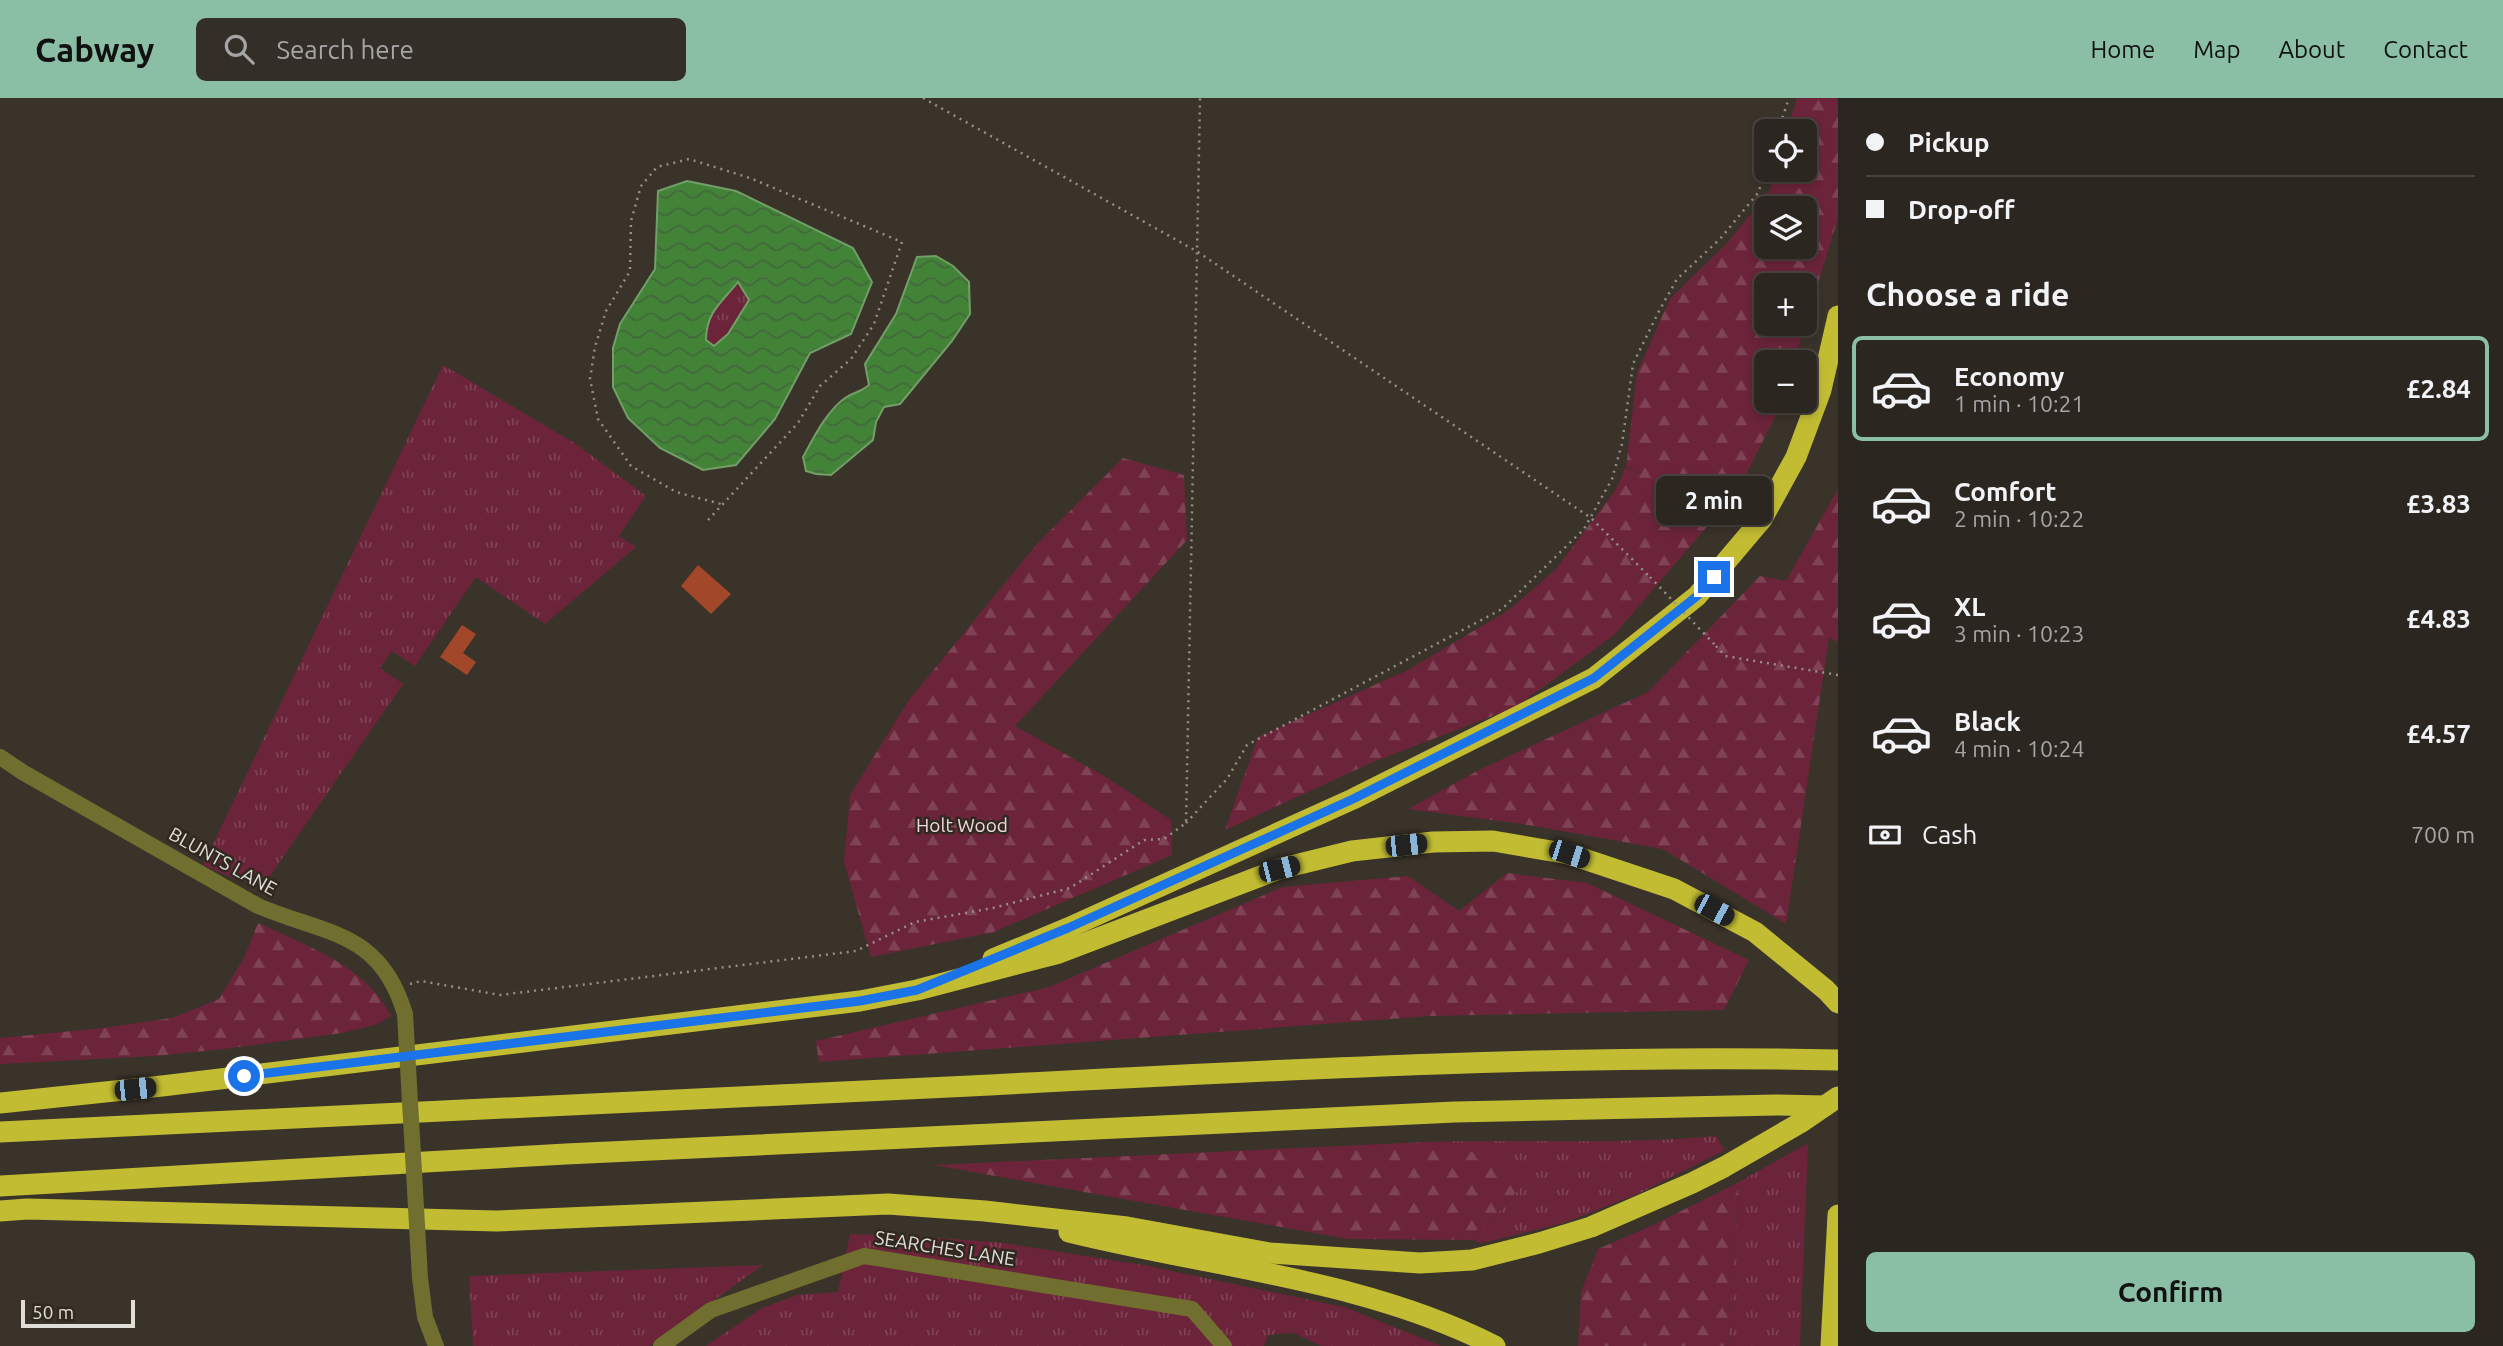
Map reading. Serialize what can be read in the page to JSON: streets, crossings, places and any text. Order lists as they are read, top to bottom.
{
  "streets": {
    "street": ["BLUNTS LANE", "SEARCHES LANE"]
  },
  "parks": ["Holt Wood"],
  "scale_bar": "50 m",
  "page": {
    "header": "Cabway",
    "search": "Search here",
    "nav": [
      "Home",
      "Map",
      "About",
      "Contact"
    ],
    "banner": ["Pickup", "Drop-off"],
    "map_buttons": ["+", "−"],
    "heading": "Choose a ride",
    "list": [
      {
        "name": "Economy",
        "note": "1 min · 10:21",
        "value": "£2.84"
      },
      {
        "name": "Comfort",
        "note": "2 min · 10:22",
        "value": "£3.83"
      },
      {
        "name": "XL",
        "note": "3 min · 10:23",
        "value": "£4.83"
      },
      {
        "name": "Black",
        "note": "4 min · 10:24",
        "value": "£4.57"
      }
    ],
    "bubble": "2 min",
    "pay": ["Cash", "700 m"],
    "buttons": "Confirm",
    "scale": "50 m"
  }
}
